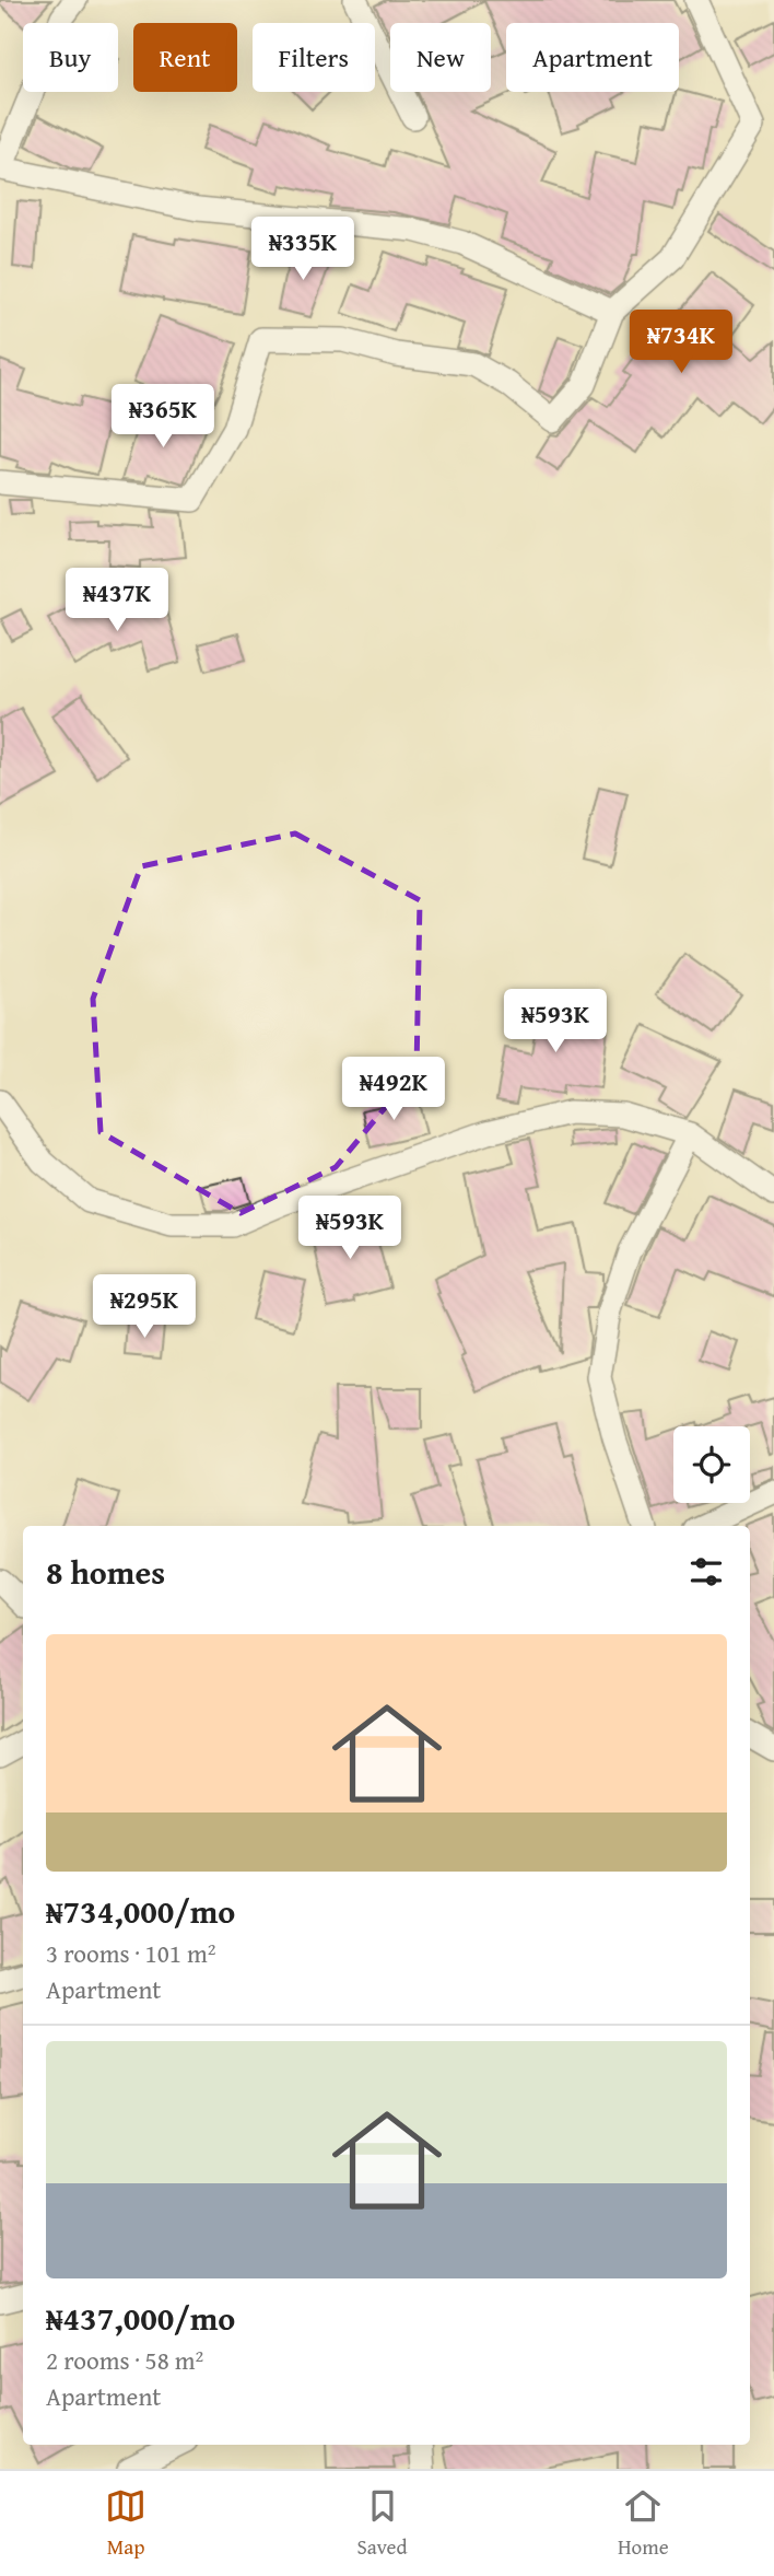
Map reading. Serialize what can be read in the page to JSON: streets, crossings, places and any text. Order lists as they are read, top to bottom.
{
  "page": {
    "chip": [
      "Buy",
      "Rent",
      "Filters",
      "New",
      "Apartment"
    ],
    "price": [
      "₦335K",
      "₦734K",
      "₦365K",
      "₦437K",
      "₦593K",
      "₦492K",
      "₦593K",
      "₦295K"
    ],
    "heading": "8 homes",
    "list": [
      {
        "name": "₦734,000/mo",
        "note": "3 rooms · 101 m² · Apartment"
      },
      {
        "name": "₦437,000/mo",
        "note": "2 rooms · 58 m² · Apartment"
      }
    ],
    "tabs": ["Map", "Saved", "Home"]
  }
}
